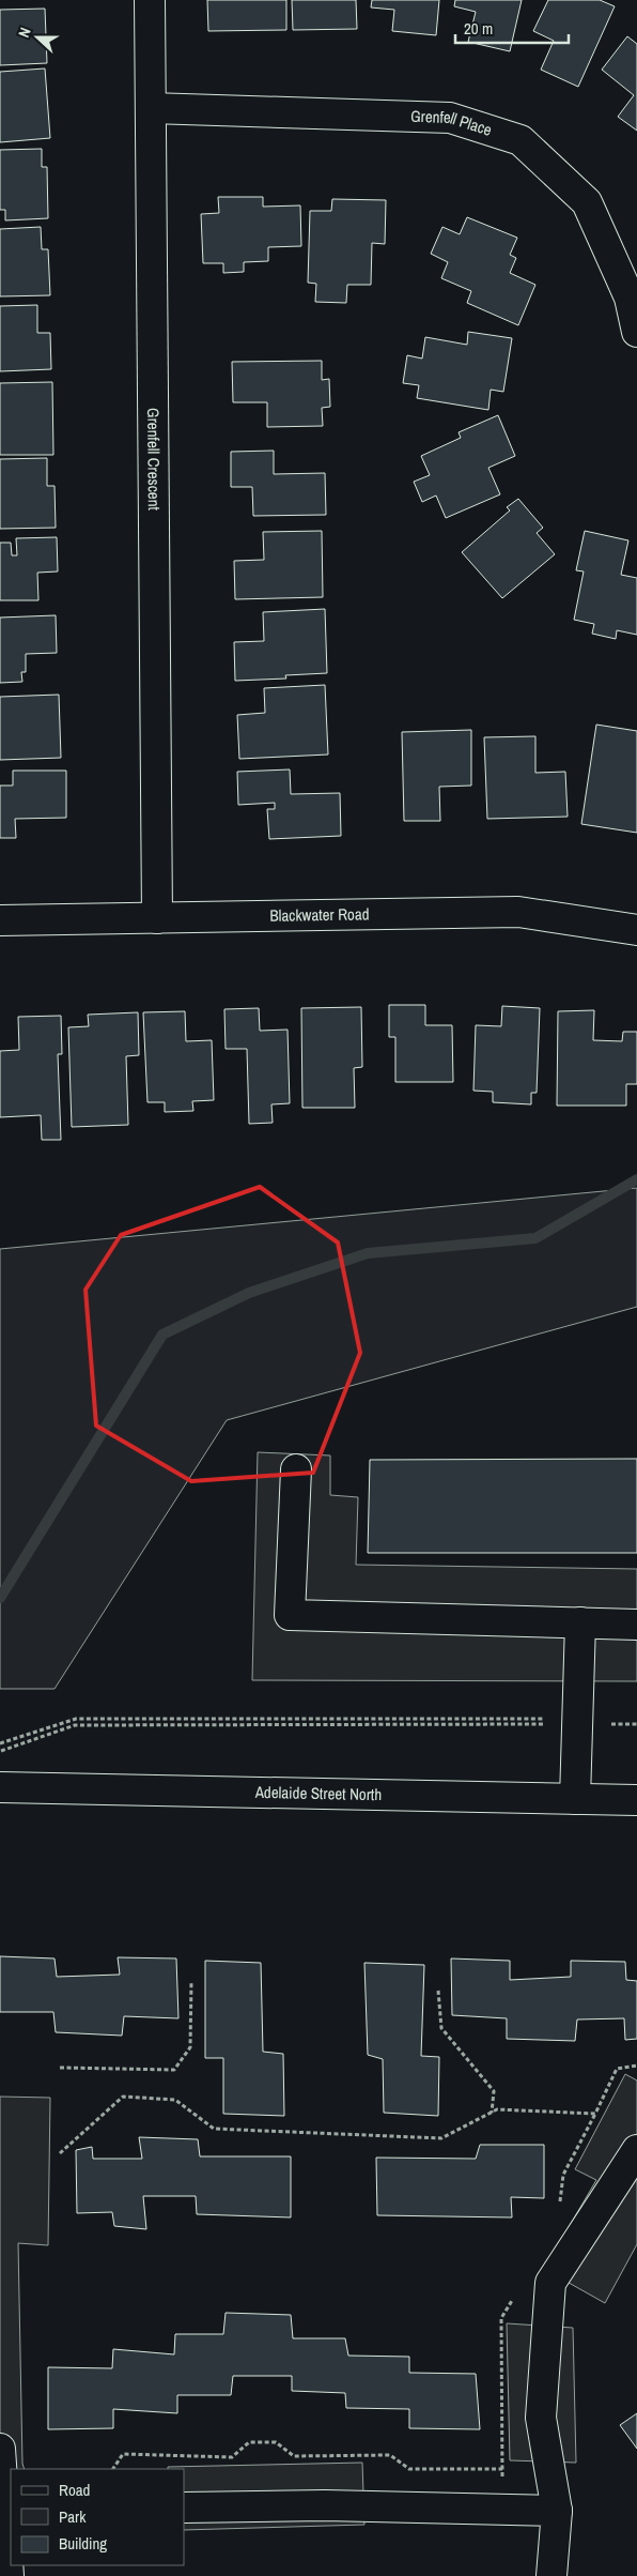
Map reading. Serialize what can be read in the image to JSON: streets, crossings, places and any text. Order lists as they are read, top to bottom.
{
  "streets": {
    "street": [
      "Grenfell Place",
      "Grenfell Crescent",
      "Blackwater Road",
      "Adelaide Street North"
    ]
  },
  "crossings": [
    ["Grenfell Place", "Grenfell Crescent"],
    ["Grenfell Crescent", "Blackwater Road"]
  ],
  "legend": ["Road", "Park", "Building"],
  "scale_bar": "20 m",
  "north": "left"
}
